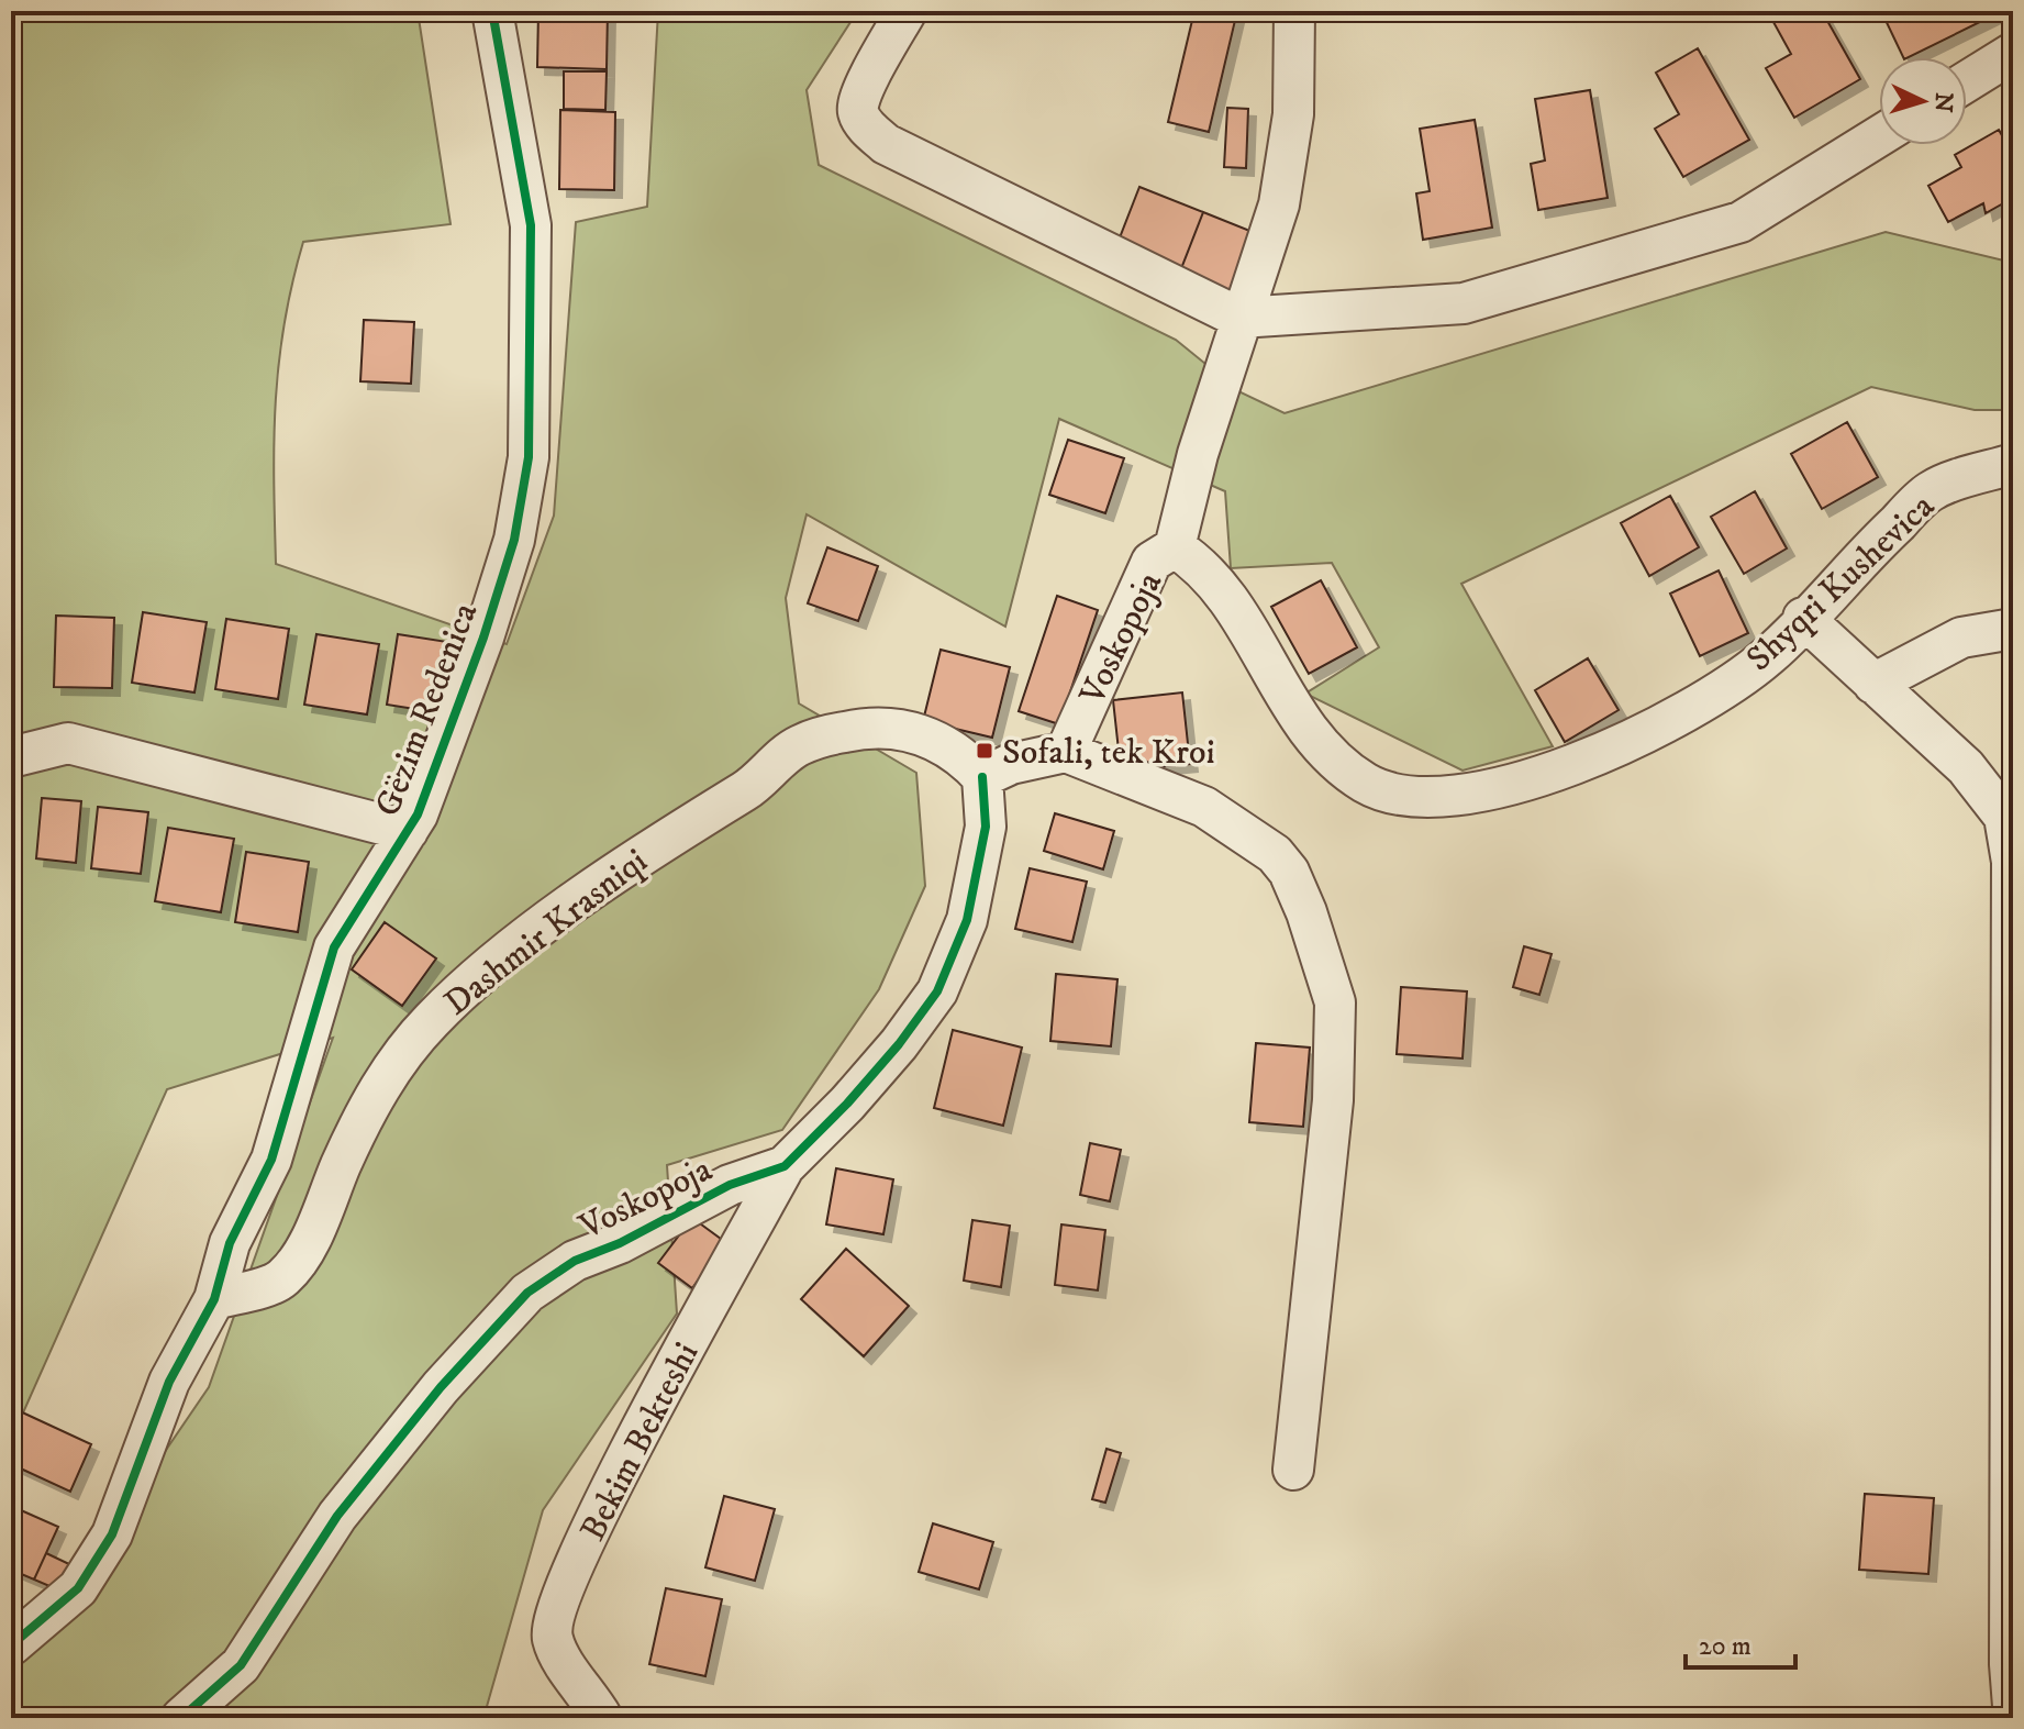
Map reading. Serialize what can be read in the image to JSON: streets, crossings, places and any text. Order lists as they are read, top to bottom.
{
  "streets": {
    "street": [
      "Shyqri Kushevica",
      "Voskopoja",
      "Gëzim Redenica",
      "Dashmir Krasniqi",
      "Bekim Bekteshi"
    ]
  },
  "crossings": [
    ["Shyqri Kushevica", "Voskopoja"],
    ["Voskopoja", "Dashmir Krasniqi"],
    ["Voskopoja", "Bekim Bekteshi"],
    ["Gëzim Redenica", "Dashmir Krasniqi"]
  ],
  "places": {
    "transit": ["Sofali, tek Kroi"]
  },
  "scale_bar": "20 m",
  "north": "right"
}
